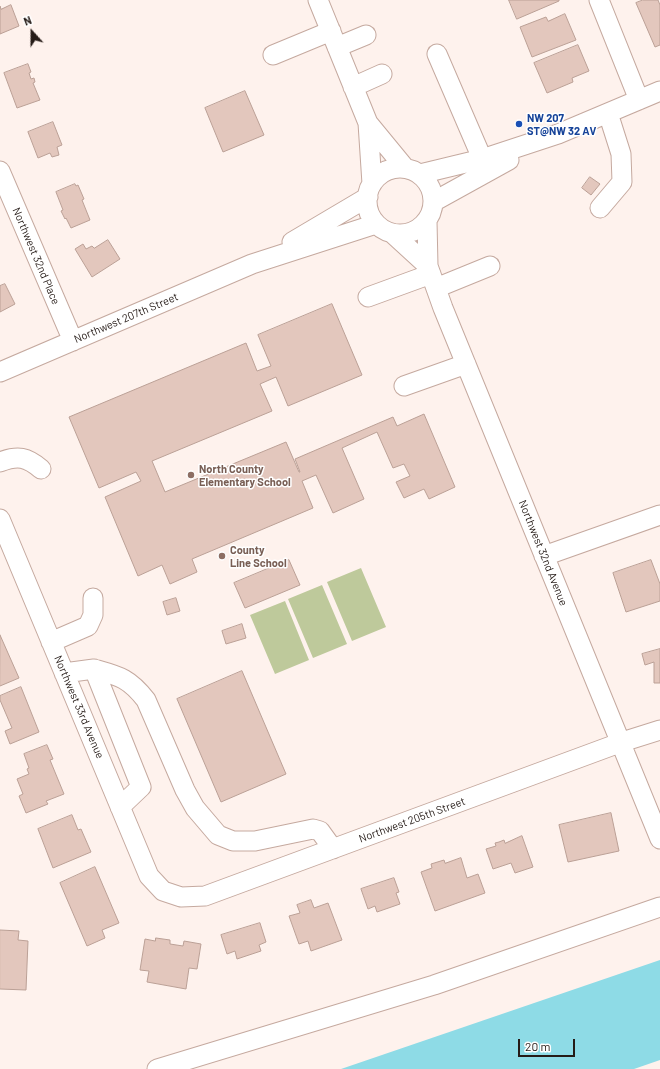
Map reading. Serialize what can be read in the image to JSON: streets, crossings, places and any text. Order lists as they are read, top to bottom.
{
  "streets": {
    "street": [
      "Northwest 32nd Place",
      "Northwest 207th Street",
      "Northwest 32nd Avenue",
      "Northwest 33rd Avenue",
      "Northwest 205th Street"
    ]
  },
  "crossings": [
    ["Northwest 32nd Place", "Northwest 207th Street"],
    ["Northwest 207th Street", "Northwest 32nd Avenue"],
    ["Northwest 32nd Avenue", "Northwest 205th Street"],
    ["Northwest 33rd Avenue", "Northwest 205th Street"]
  ],
  "places": ["NW 207 ST@NW 32 AV", "North County Elementary School", "County Line School"],
  "scale_bar": "20 m",
  "north": "top"
}
